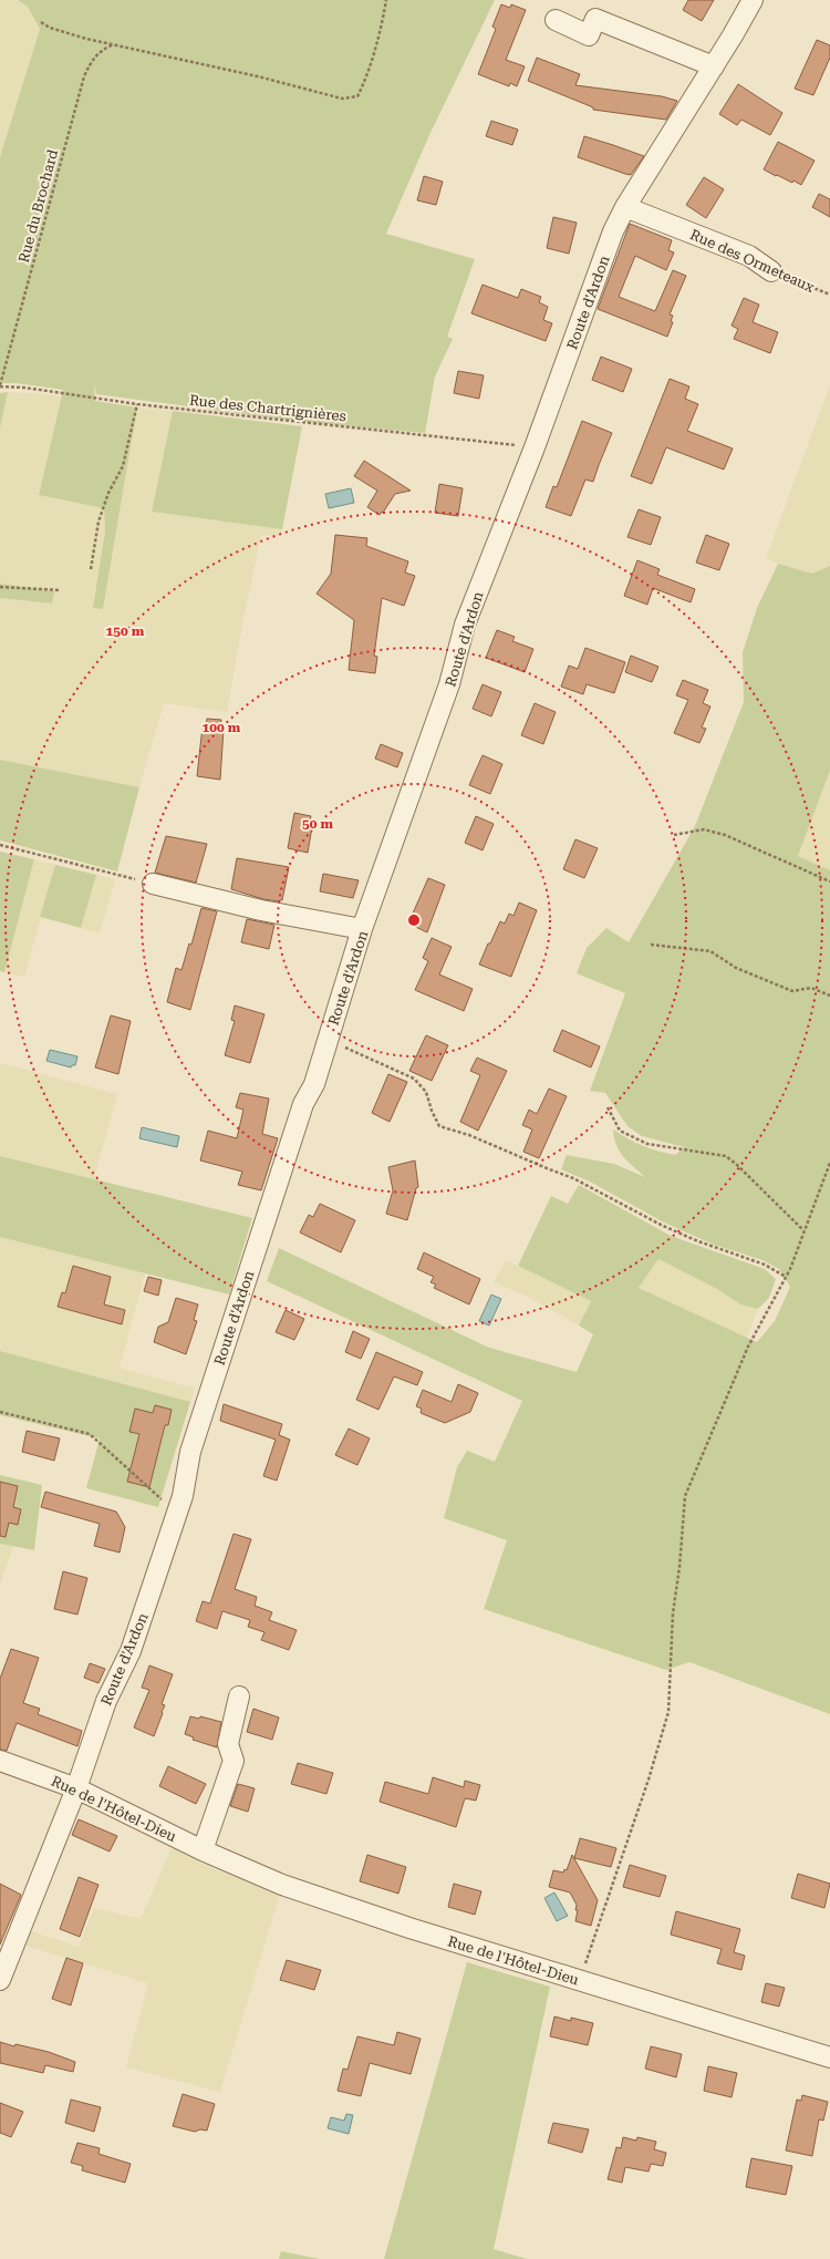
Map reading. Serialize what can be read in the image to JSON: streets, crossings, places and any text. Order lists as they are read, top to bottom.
{
  "streets": {
    "street": ["Rue des Ormeteaux", "Route d'Ardon", "Rue de l'Hôtel-Dieu"],
    "path": ["Rue du Brochard", "Rue des Chartrignières"]
  },
  "crossings": [
    ["Rue du Brochard", "Rue des Chartrignières"],
    ["Rue des Ormeteaux", "Route d'Ardon"],
    ["Route d'Ardon", "Rue des Chartrignières"],
    ["Route d'Ardon", "Rue de l'Hôtel-Dieu"]
  ],
  "rings": ["150 m", "100 m", "50 m"]
}
